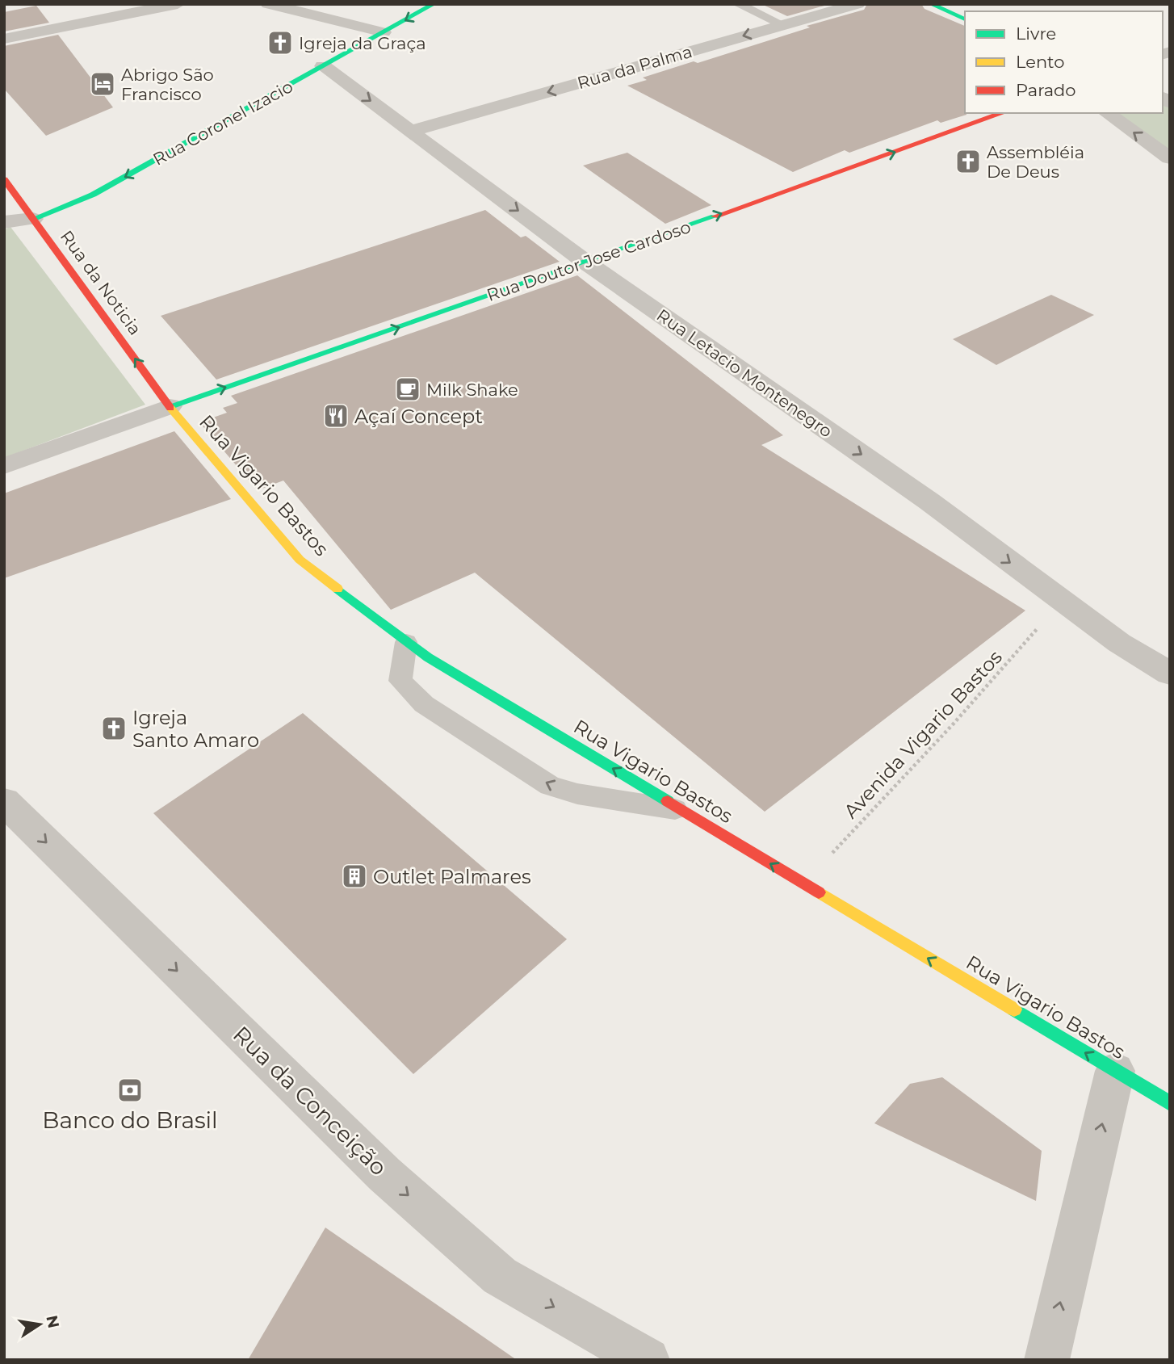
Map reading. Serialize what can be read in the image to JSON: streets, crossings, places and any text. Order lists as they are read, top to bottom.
{
  "streets": {
    "street": [
      "Rua da Palma",
      "Rua Coronel Izacio",
      "Rua Doutor Jose Cardoso",
      "Rua da Noticia",
      "Rua Letacio Montenegro",
      "Rua Vigario Bastos",
      "Rua da Conceição"
    ],
    "path": ["Avenida Vigario Bastos"]
  },
  "crossings": [
    ["Rua da Palma", "Rua Letacio Montenegro"],
    ["Rua Coronel Izacio", "Rua da Noticia"],
    ["Rua Coronel Izacio", "Rua Letacio Montenegro"],
    ["Rua Doutor Jose Cardoso", "Rua da Noticia"],
    ["Rua Doutor Jose Cardoso", "Rua Letacio Montenegro"],
    ["Rua Doutor Jose Cardoso", "Rua Vigario Bastos"],
    ["Rua da Noticia", "Rua Vigario Bastos"],
    ["Rua Letacio Montenegro", "Avenida Vigario Bastos"],
    ["Rua Vigario Bastos", "Avenida Vigario Bastos"]
  ],
  "one_way": [
    "Rua da Palma",
    "Rua Coronel Izacio",
    "Rua Doutor Jose Cardoso",
    "Rua da Noticia",
    "Rua Letacio Montenegro",
    "Rua Vigario Bastos",
    "Rua da Conceição"
  ],
  "places": {
    "church": ["Igreja da Graça", "Assembléia De Deus", "Igreja Santo Amaro"],
    "hotel": ["Abrigo São Francisco"],
    "cafe": ["Milk Shake"],
    "restaurant": ["Açaí Concept"],
    "building": ["Outlet Palmares"],
    "bank": ["Banco do Brasil"]
  },
  "legend": ["Livre", "Lento", "Parado"],
  "north": "right"
}
